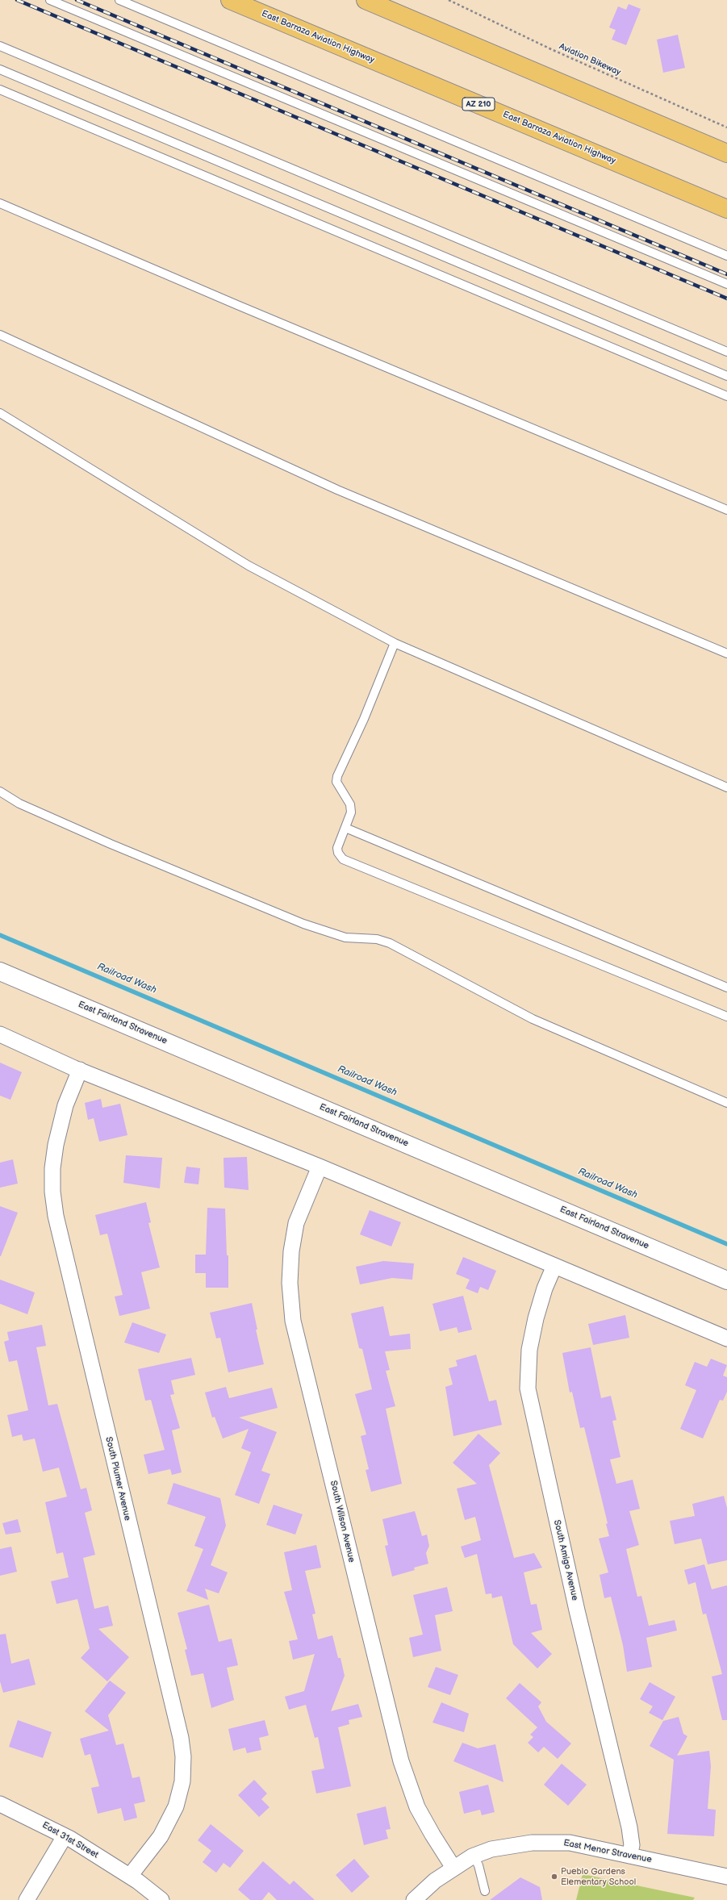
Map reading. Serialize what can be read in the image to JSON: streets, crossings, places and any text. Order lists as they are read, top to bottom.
{
  "streets": {
    "main road": ["East Barraza Aviation Highway", "AZ 210"],
    "street": [
      "East Fairland Stravenue",
      "South Plumer Avenue",
      "South Wilson Avenue",
      "South Amigo Avenue",
      "East 31st Street",
      "East Menor Stravenue"
    ],
    "path": ["Aviation Bikeway"]
  },
  "crossings": [
    ["South Plumer Avenue", "East 31st Street"],
    ["South Wilson Avenue", "East Menor Stravenue"],
    ["South Amigo Avenue", "East Menor Stravenue"]
  ],
  "water": ["Railroad Wash"],
  "places": ["Pueblo Gardens Elementary School"]
}
